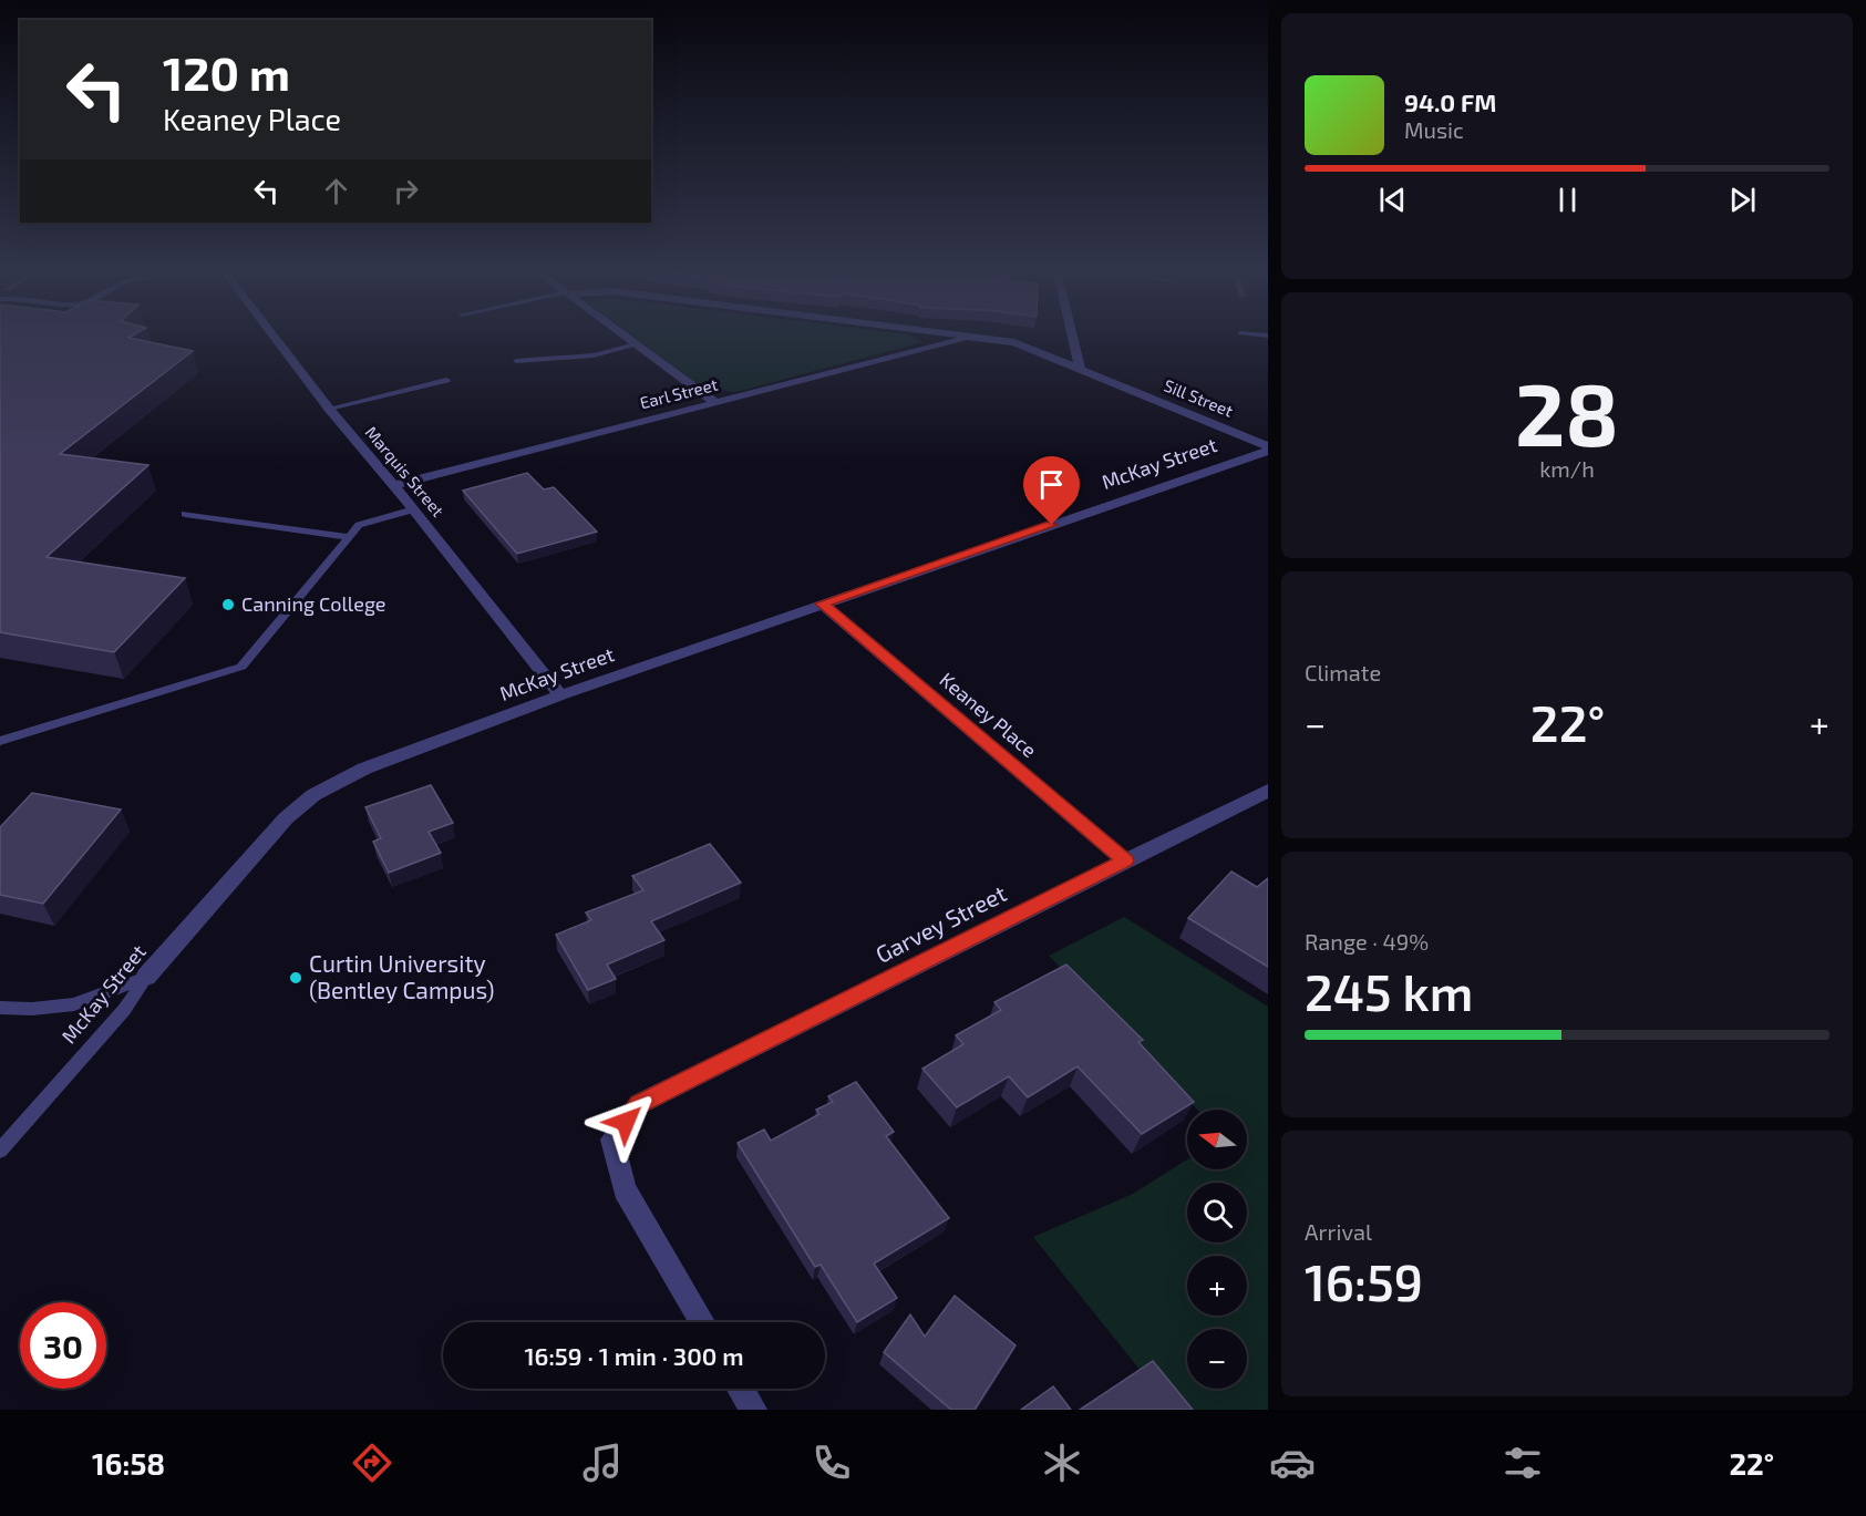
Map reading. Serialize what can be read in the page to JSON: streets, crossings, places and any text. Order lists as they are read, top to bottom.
{
  "streets": {
    "street": [
      "Earl Street",
      "Sill Street",
      "McKay Street",
      "Marquis Street",
      "Keaney Place",
      "Garvey Street"
    ]
  },
  "crossings": [
    ["Earl Street", "Sill Street"],
    ["Earl Street", "Marquis Street"],
    ["Sill Street", "McKay Street"],
    ["McKay Street", "Marquis Street"],
    ["McKay Street", "Keaney Place"],
    ["Keaney Place", "Garvey Street"]
  ],
  "places": ["Canning College", "Curtin University (Bentley Campus)"],
  "north": "left",
  "page": {
    "turn": ["120 m", "Keaney Place"],
    "song": ["94.0 FM", "Music"],
    "tile": [
      ["28", "km/h"],
      "Climate",
      ["Range · 49%", "245 km"],
      ["Arrival", "16:59"]
    ],
    "heat": ["−", "22°", "+"],
    "map_buttons": ["+", "−"],
    "limit": "30",
    "trip": "16:59 · 1 min · 300 m",
    "tabs": ["16:58", "22°"]
  }
}
